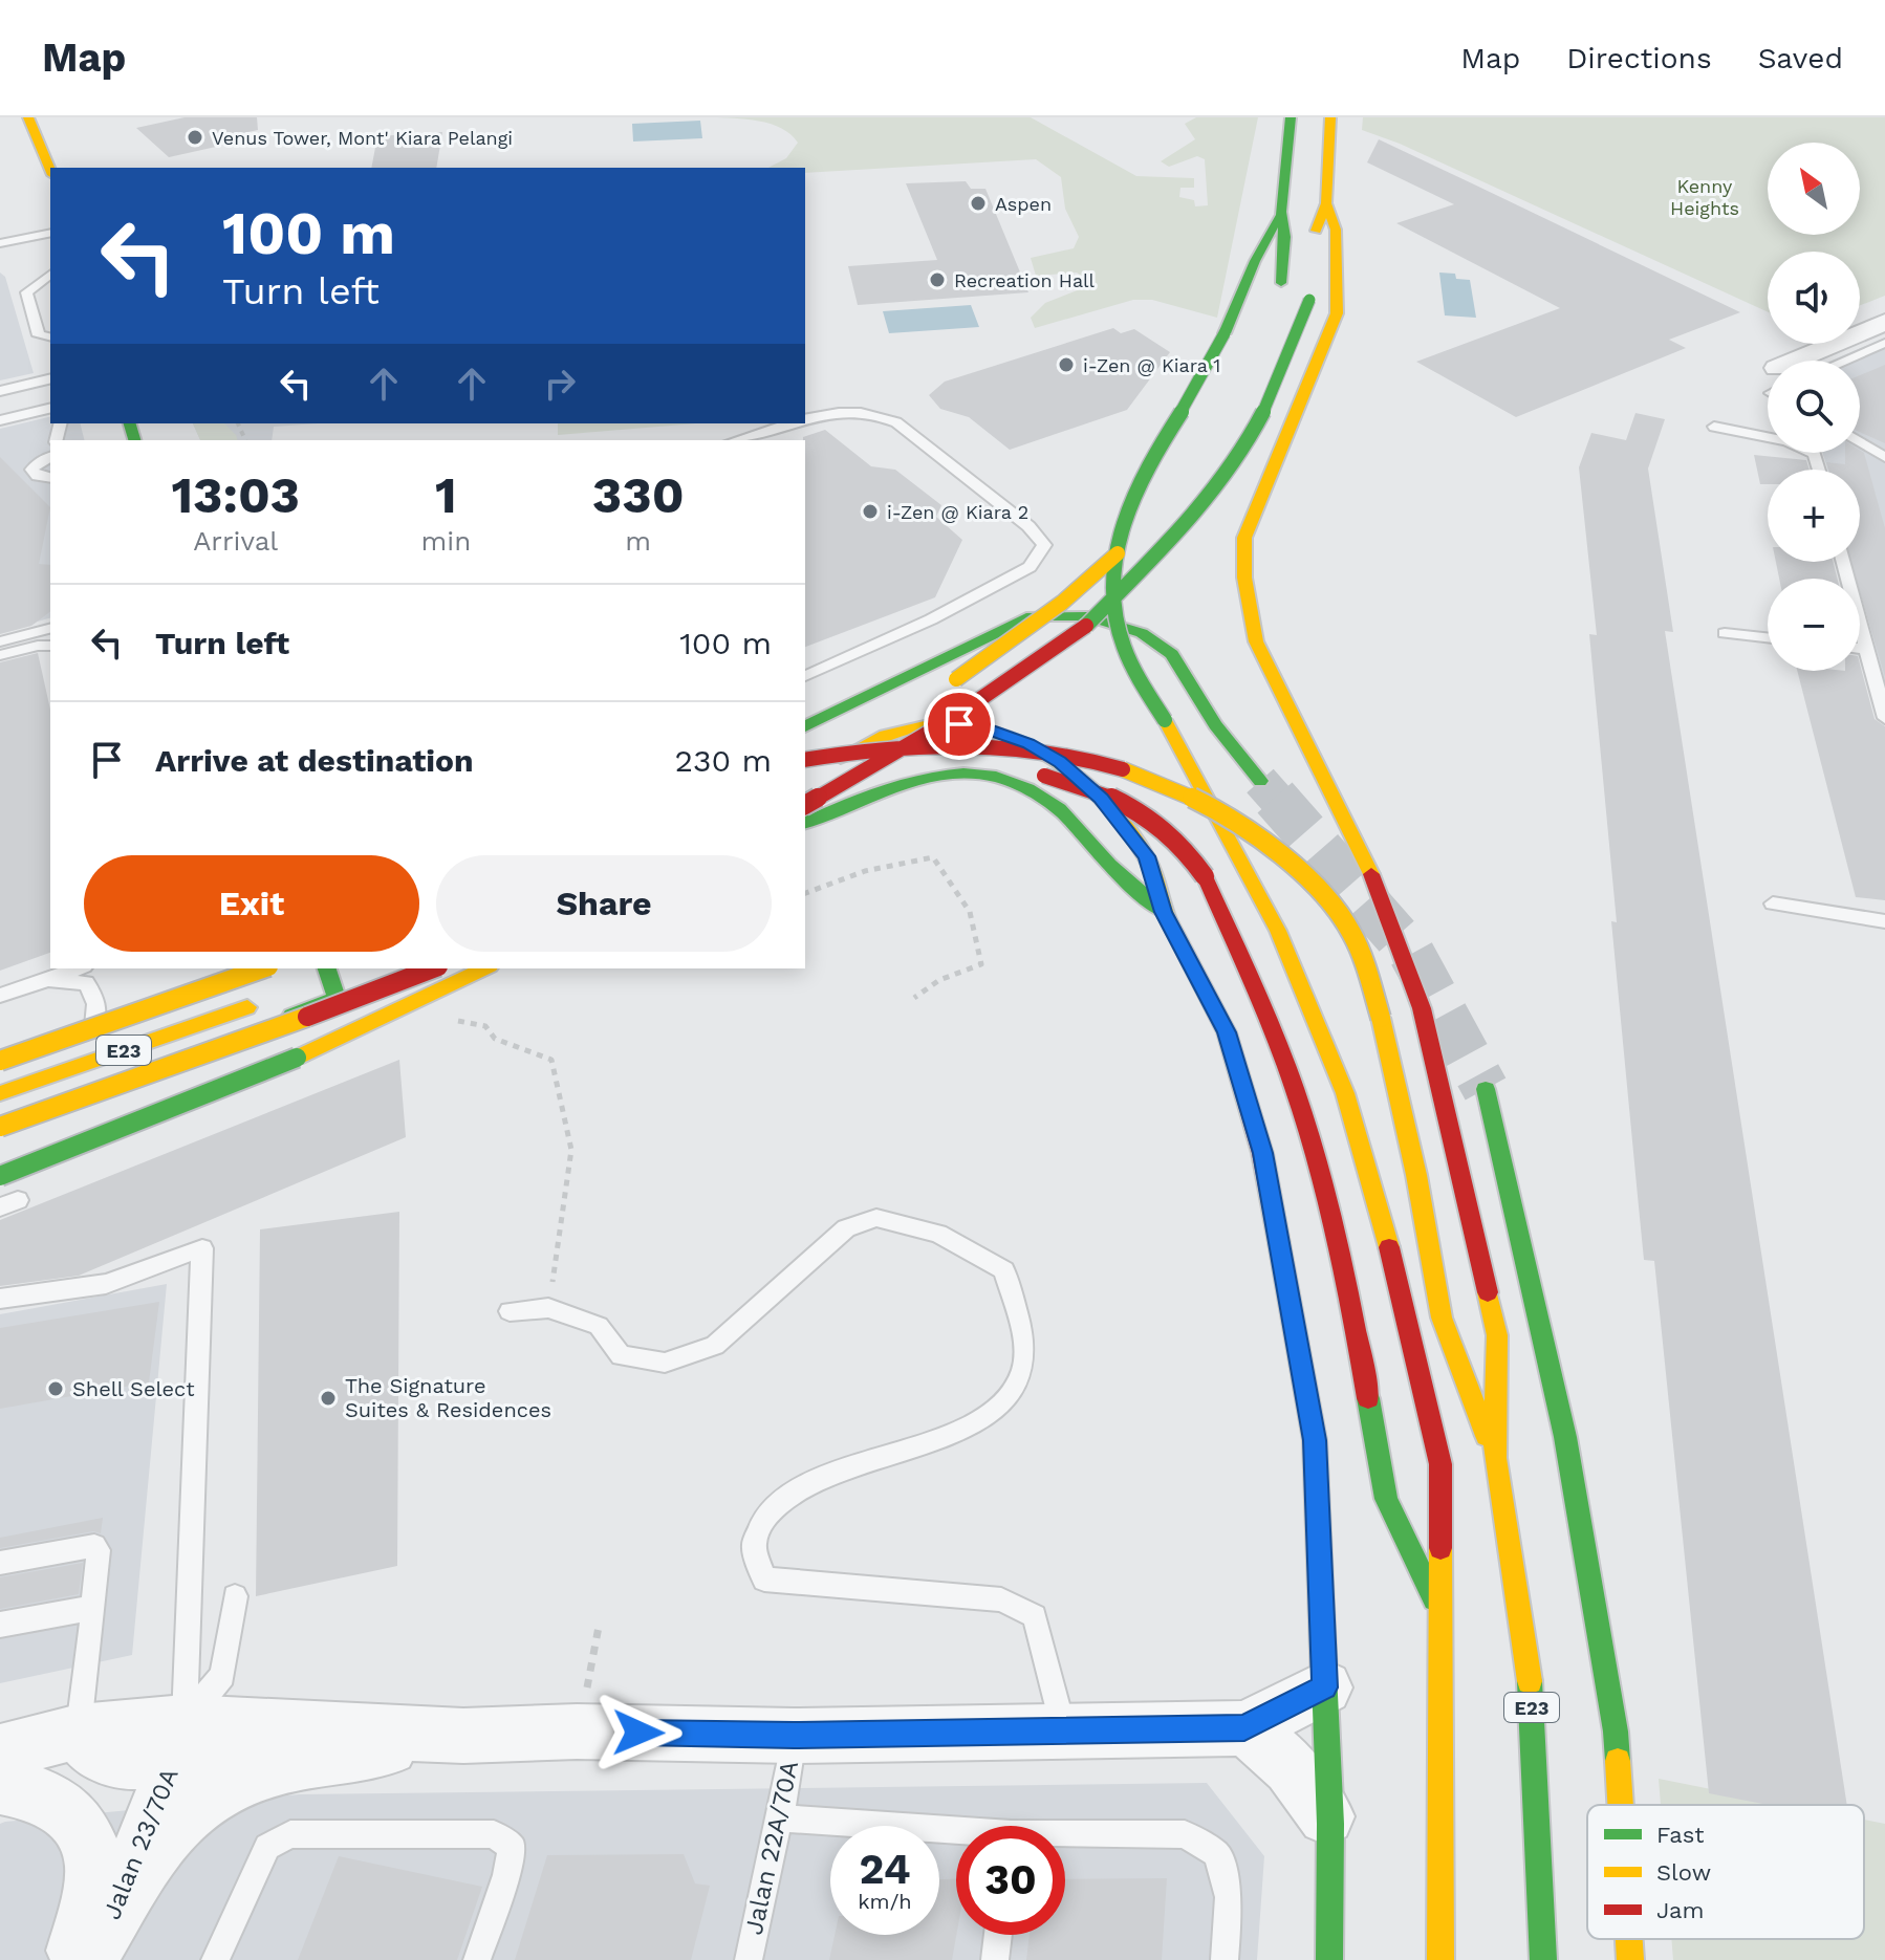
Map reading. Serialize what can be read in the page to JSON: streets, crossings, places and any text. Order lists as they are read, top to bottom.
{
  "streets": {
    "main road": ["E23"],
    "street": ["Jalan 23/70A"],
    "lane": ["Jalan 22A/70A"]
  },
  "parks": ["Kenny Heights"],
  "places": [
    "Venus Tower, Mont' Kiara Pelangi",
    "Aspen",
    "Recreation Hall",
    "i-Zen @ Kiara 1",
    "i-Zen @ Kiara 2",
    "Shell Select",
    "The Signature Suites & Residences"
  ],
  "legend": ["Fast", "Slow", "Jam"],
  "north": "top left",
  "page": {
    "header": "Map",
    "nav": ["Map", "Directions", "Saved"],
    "map_buttons": ["+", "−"],
    "turn": ["100 m", "Turn left"],
    "eta": [
      "13:03",
      "Arrival",
      "1",
      "min",
      "330",
      "m"
    ],
    "list": [
      {
        "name": "Turn left",
        "value": "100 m"
      },
      {
        "name": "Arrive at destination",
        "value": "230 m"
      }
    ],
    "buttons": ["Exit", "Share"],
    "speed": "24 km/h",
    "limit": "30"
  }
}
